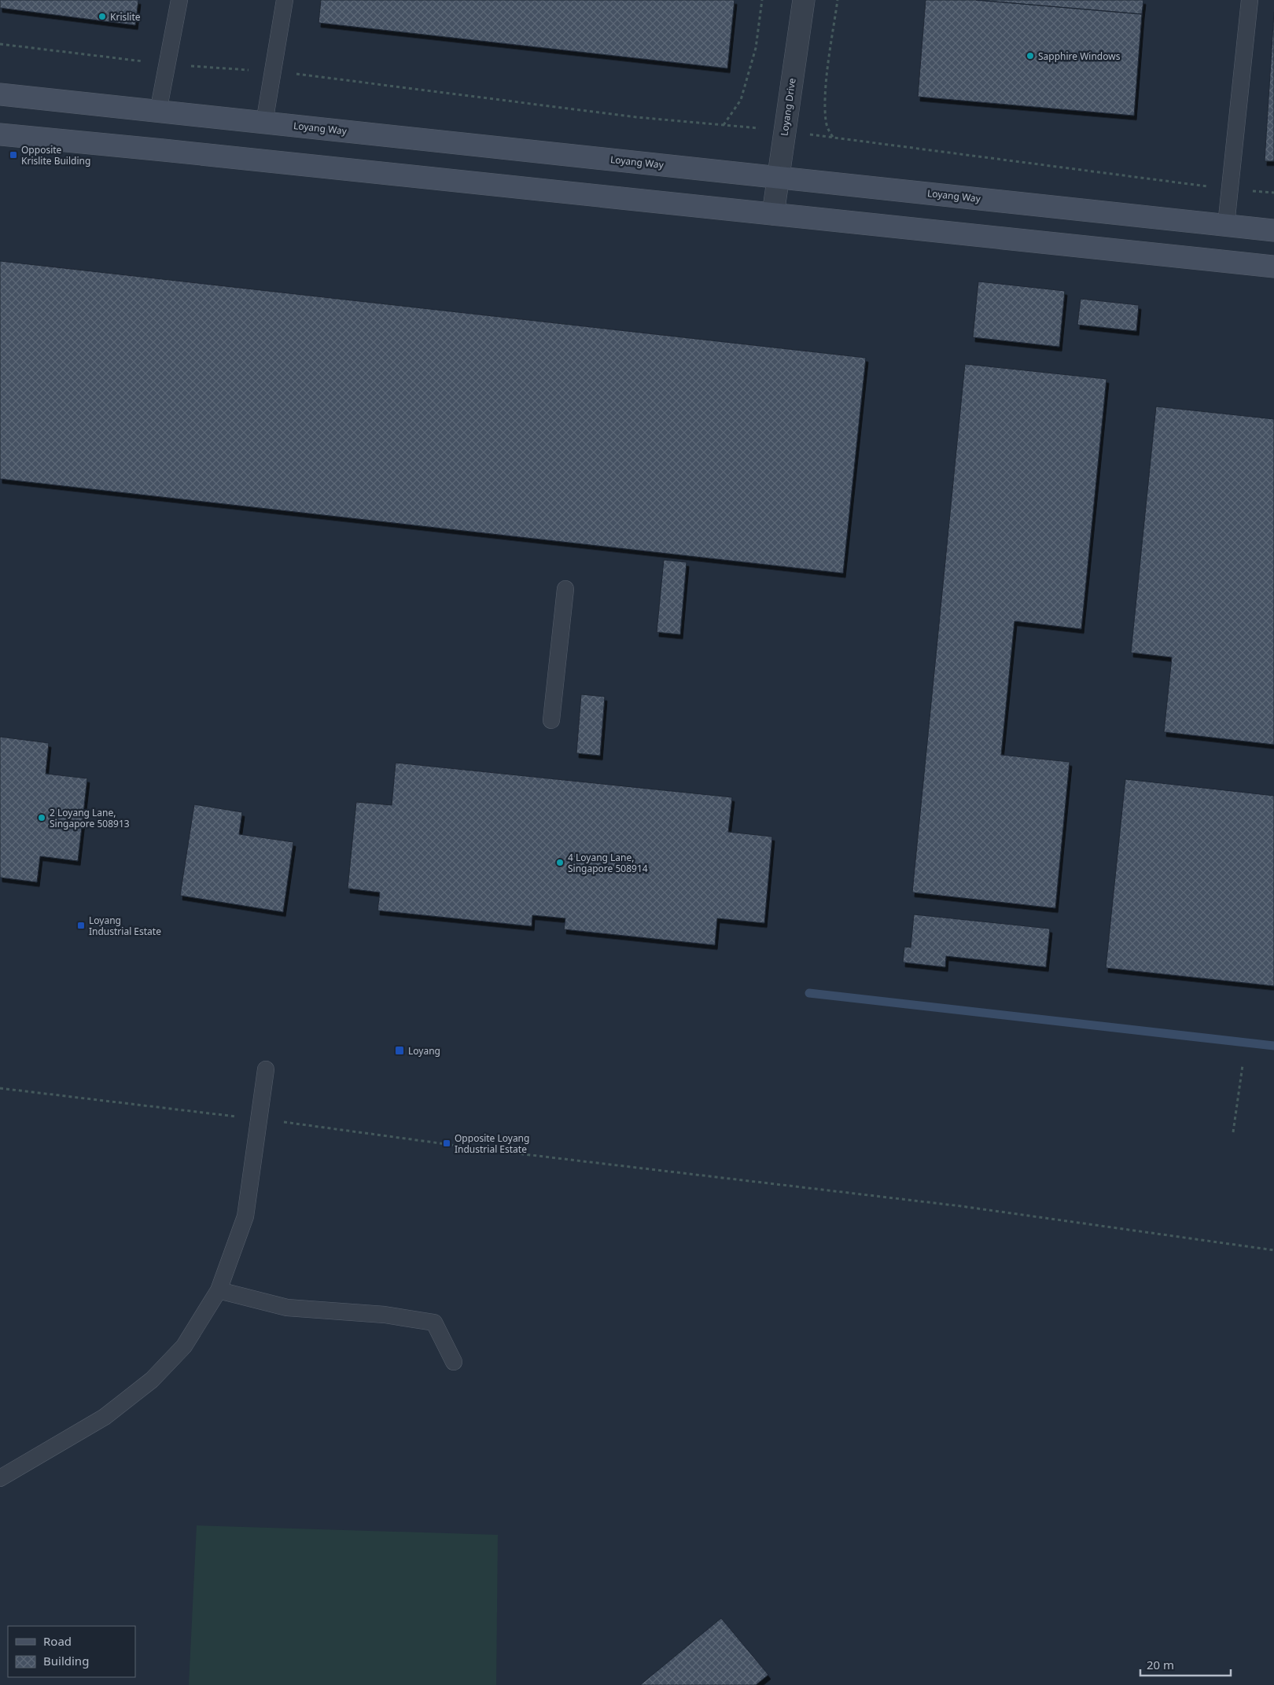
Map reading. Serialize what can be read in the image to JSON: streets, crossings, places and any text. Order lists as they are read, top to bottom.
{
  "streets": {
    "main road": ["Loyang Way"],
    "street": ["Loyang Drive"]
  },
  "crossings": [
    ["Loyang Drive", "Loyang Way"]
  ],
  "places": {
    "other": [
      "Krislite",
      "Sapphire Windows",
      "2 Loyang Lane, Singapore 508913",
      "4 Loyang Lane, Singapore 508914"
    ],
    "transit": [
      "Opposite Krislite Building",
      "Loyang Industrial Estate",
      "Loyang",
      "Opposite Loyang Industrial Estate"
    ]
  },
  "legend": ["Road", "Building"],
  "scale_bar": "20 m"
}
